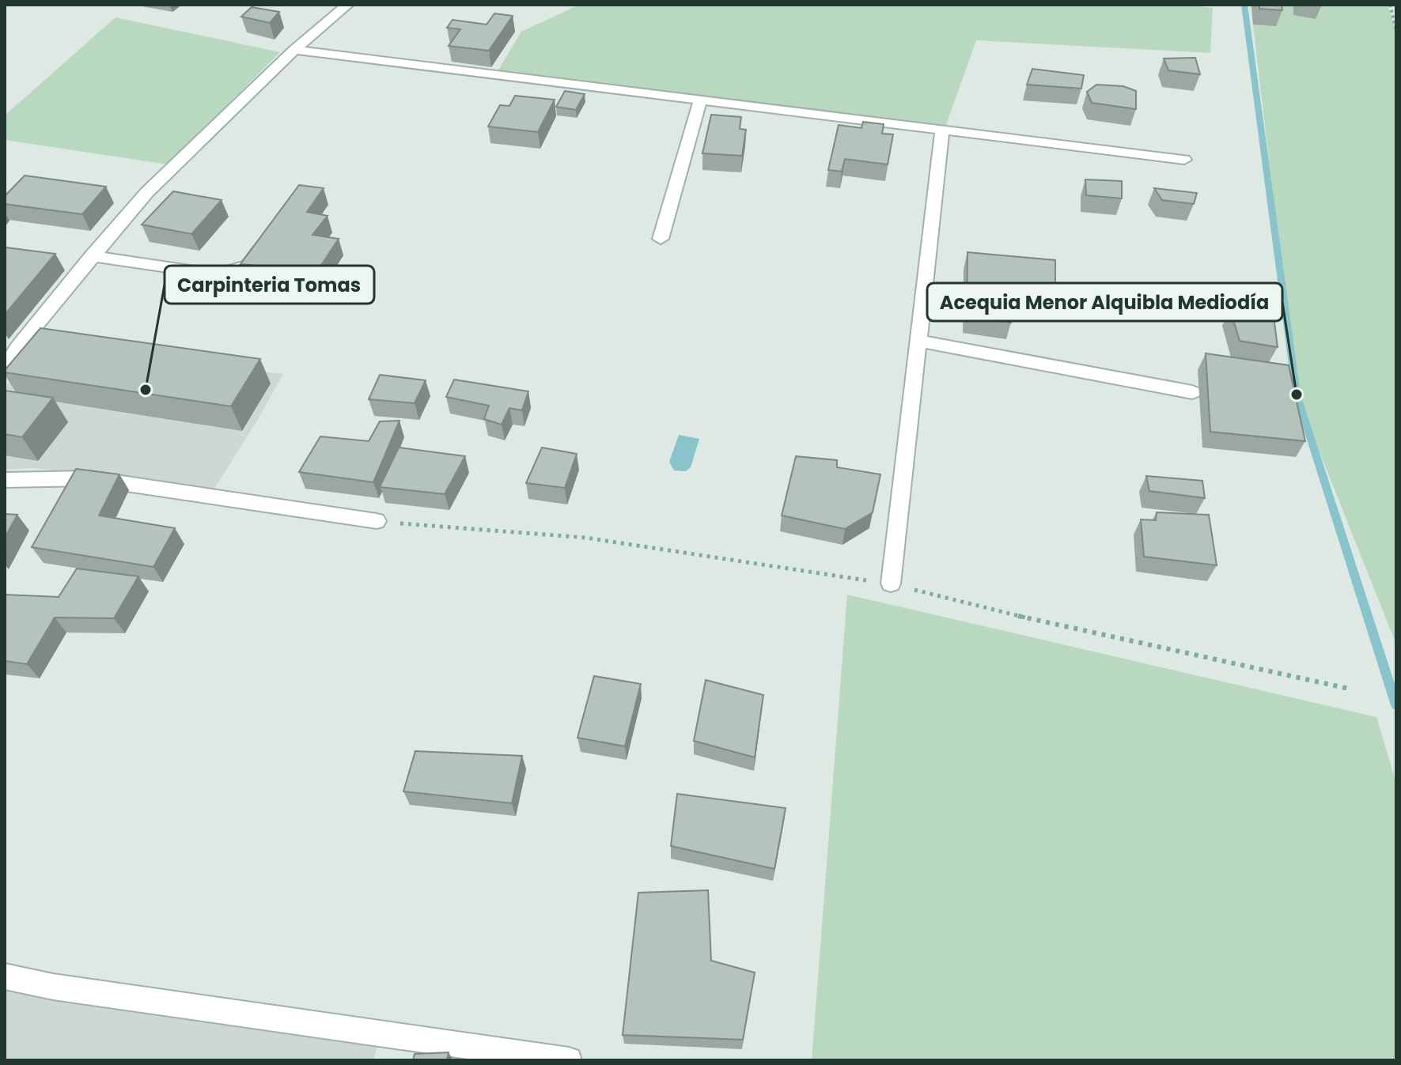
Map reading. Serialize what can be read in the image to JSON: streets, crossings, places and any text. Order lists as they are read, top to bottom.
{
  "places": ["Carpinteria Tomas", "Acequia Menor Alquibla Mediodía"]
}
